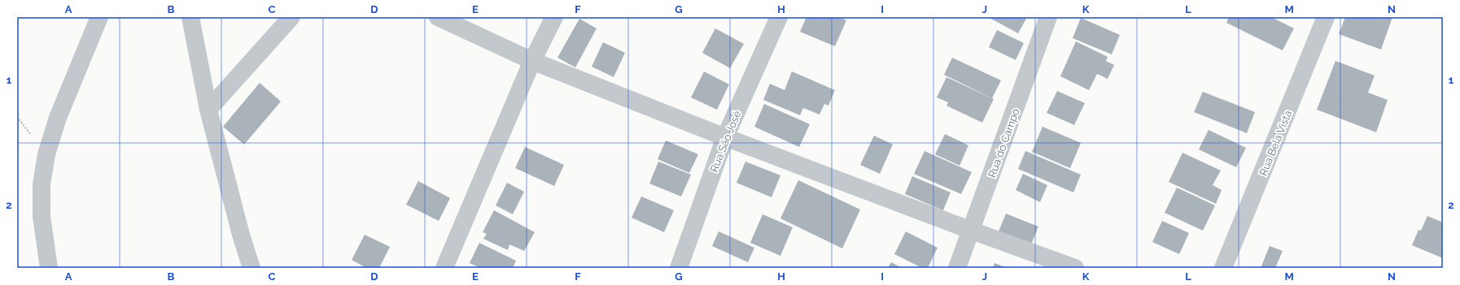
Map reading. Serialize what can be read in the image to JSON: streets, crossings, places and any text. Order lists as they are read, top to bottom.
{
  "streets": {
    "street": ["Rua São José", "Rua do Campo", "Rua Bela Vista"]
  },
  "grid": {
    "columns": [
      "A",
      "B",
      "C",
      "D",
      "E",
      "F",
      "G",
      "H",
      "I",
      "J",
      "K",
      "L",
      "M",
      "N"
    ],
    "rows": ["1", "2"]
  }
}
